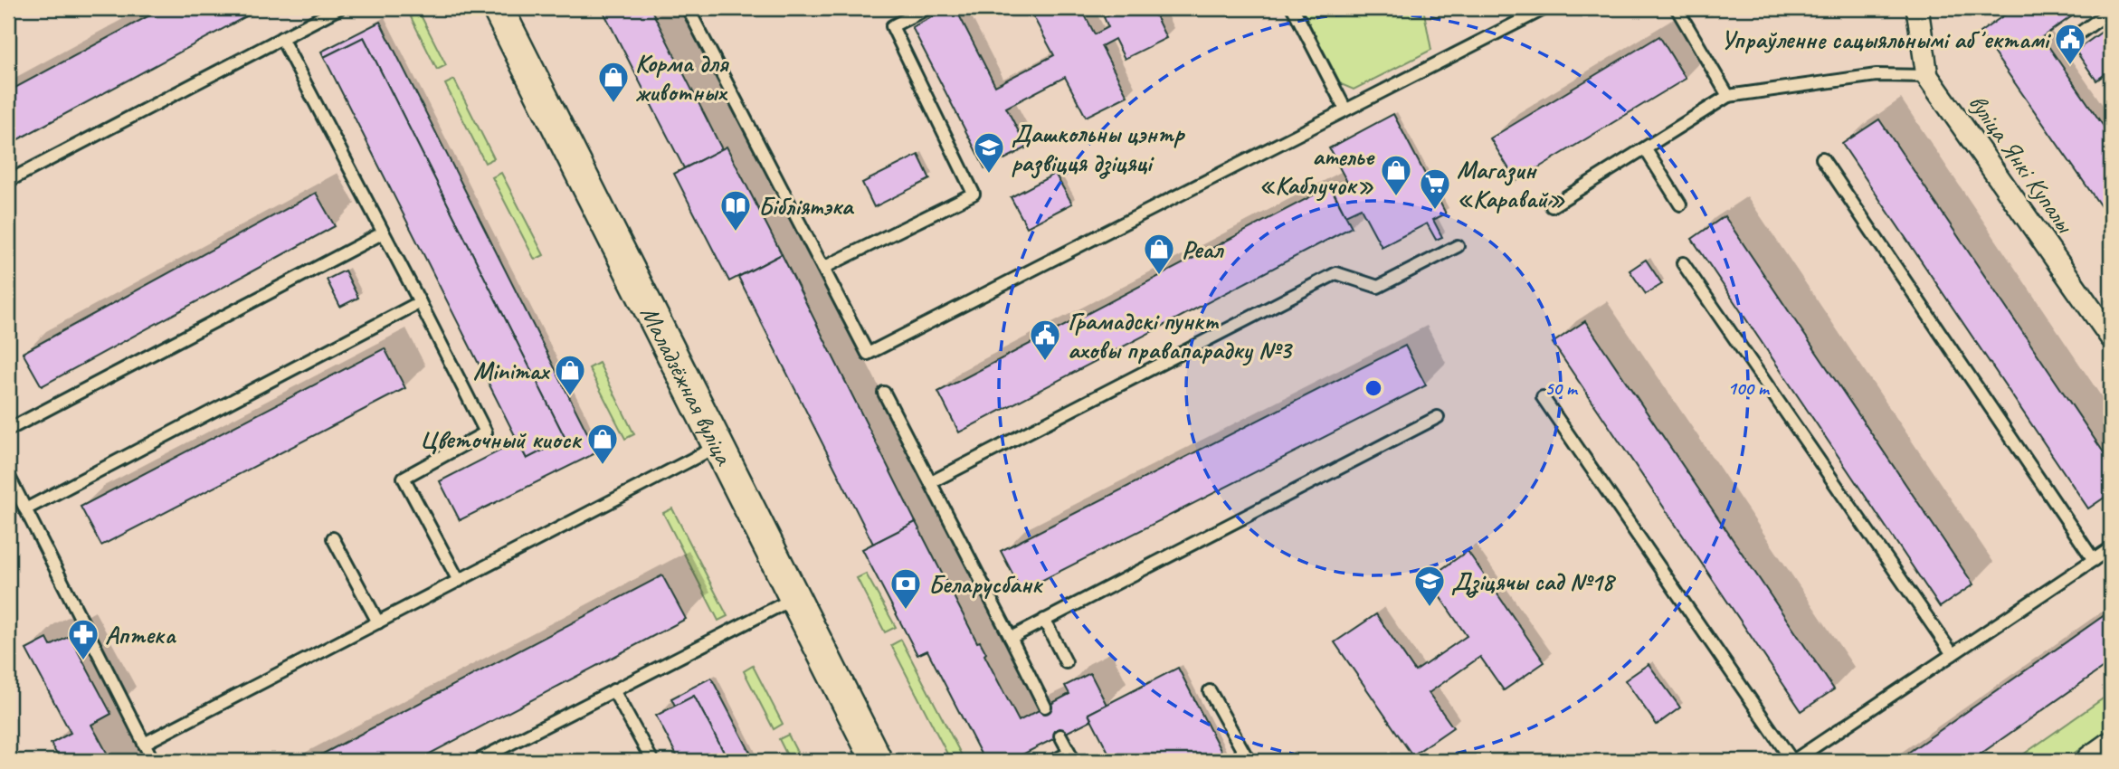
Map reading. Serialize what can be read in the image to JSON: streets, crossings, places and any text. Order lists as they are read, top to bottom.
{
  "streets": {
    "main road": ["Маладзёжная вуліца"],
    "street": ["вуліца Янкі Купалы"]
  },
  "places": {
    "public building": ["Упраўленне сацыяльнымі абʼектамі", "Грамадскі пункт аховы правапарадку №3"],
    "shop": [
      "Корма для животных",
      "ателье «Каблучок»",
      "Реал",
      "Minimax",
      "Цветочный киоск"
    ],
    "school or university": ["Дашкольны цэнтр развіцця дзіцяці", "Дзіцячы сад №18"],
    "supermarket": ["Магазин «Каравай»"],
    "library": ["Бібліятэка"],
    "bank": ["Беларусбанк"],
    "pharmacy": ["Аптека"]
  },
  "rings": ["50 m", "100 m"]
}
